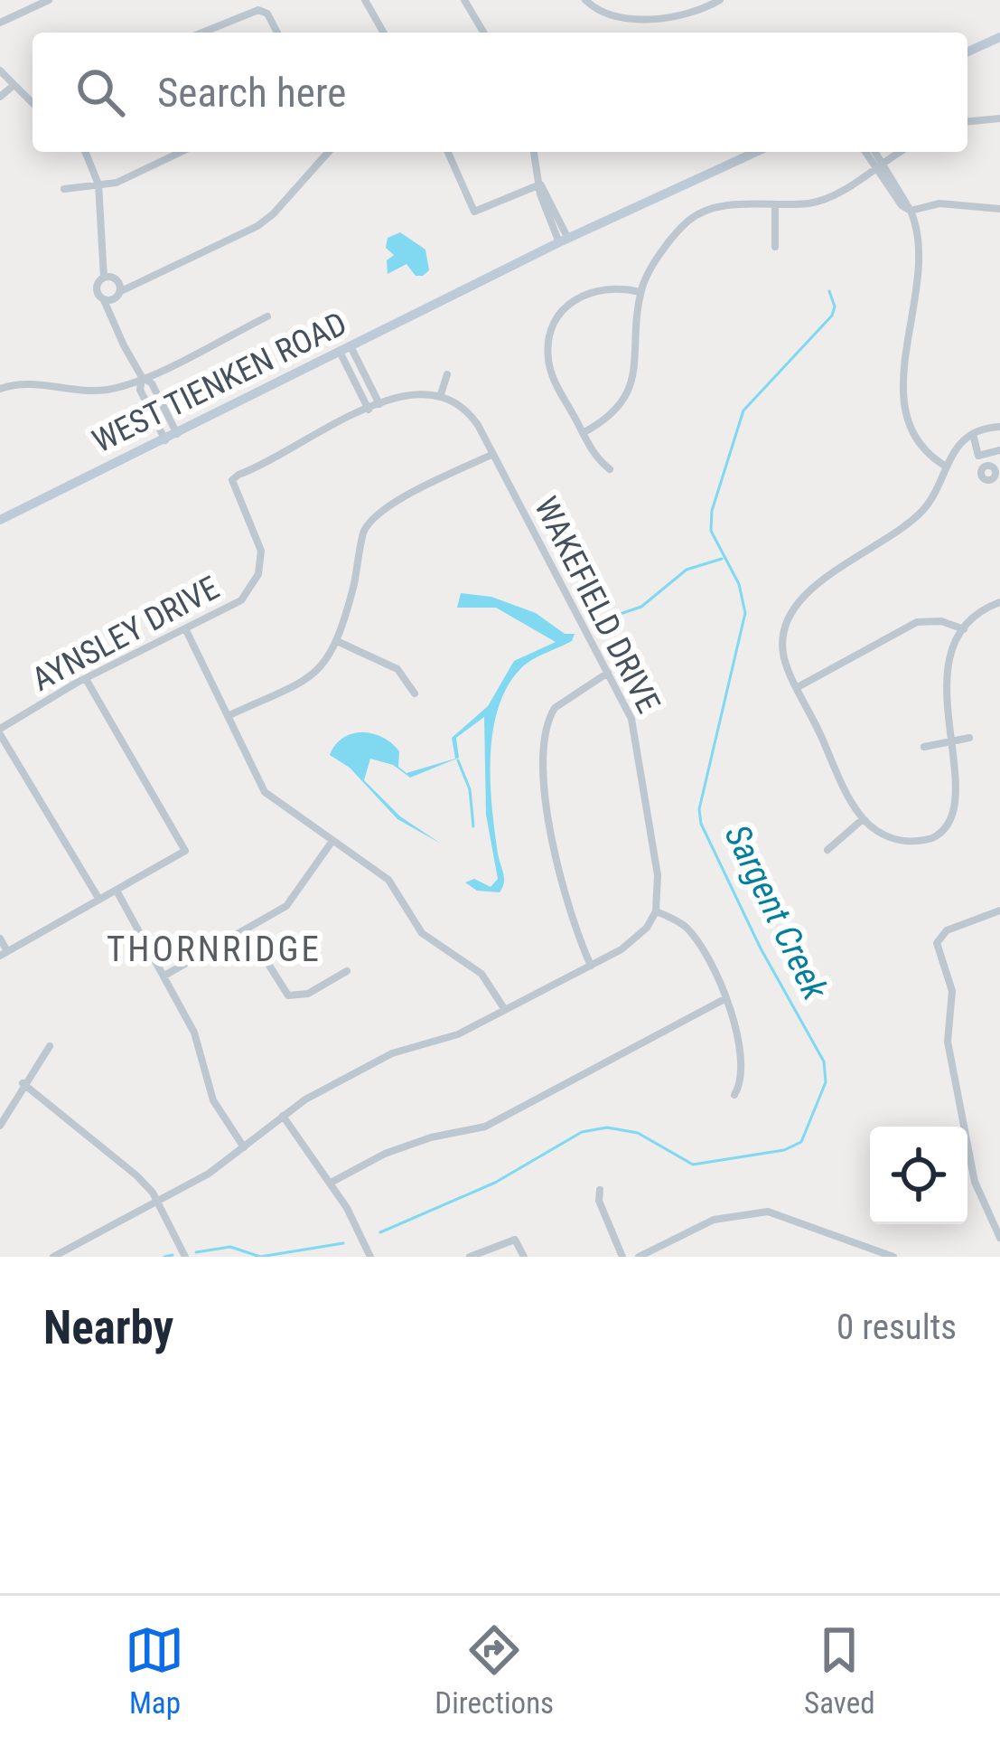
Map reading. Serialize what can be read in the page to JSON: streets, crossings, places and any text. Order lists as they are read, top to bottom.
{
  "streets": {
    "street": ["WEST TIENKEN ROAD", "WAKEFIELD DRIVE", "AYNSLEY DRIVE"]
  },
  "crossings": [
    ["WAKEFIELD DRIVE", "AYNSLEY DRIVE"]
  ],
  "districts": ["THORNRIDGE"],
  "water": ["Sargent Creek"],
  "page": {
    "search": "Search here",
    "heading": ["Nearby", "0 results"],
    "nav": ["Map", "Directions", "Saved"]
  }
}
